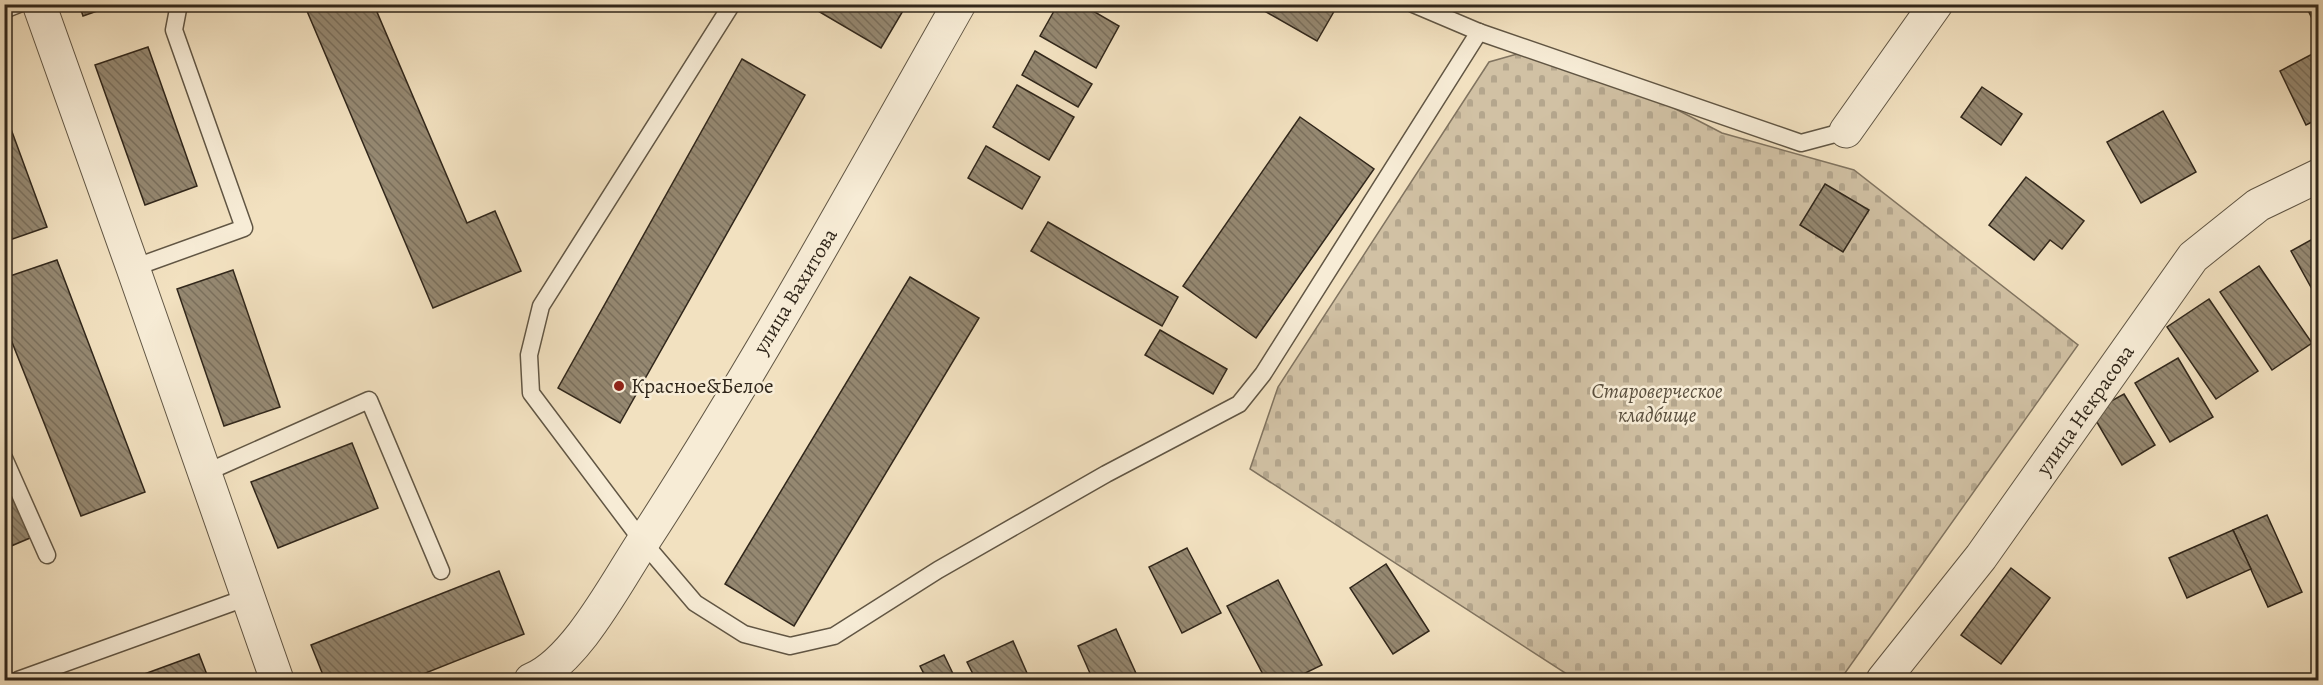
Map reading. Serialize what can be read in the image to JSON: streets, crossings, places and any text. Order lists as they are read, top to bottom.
{
  "streets": {
    "street": ["улица Вахитова", "улица Некрасова"]
  },
  "parks": ["Староверческое кладбище"],
  "places": ["Красное&Белое"]
}
